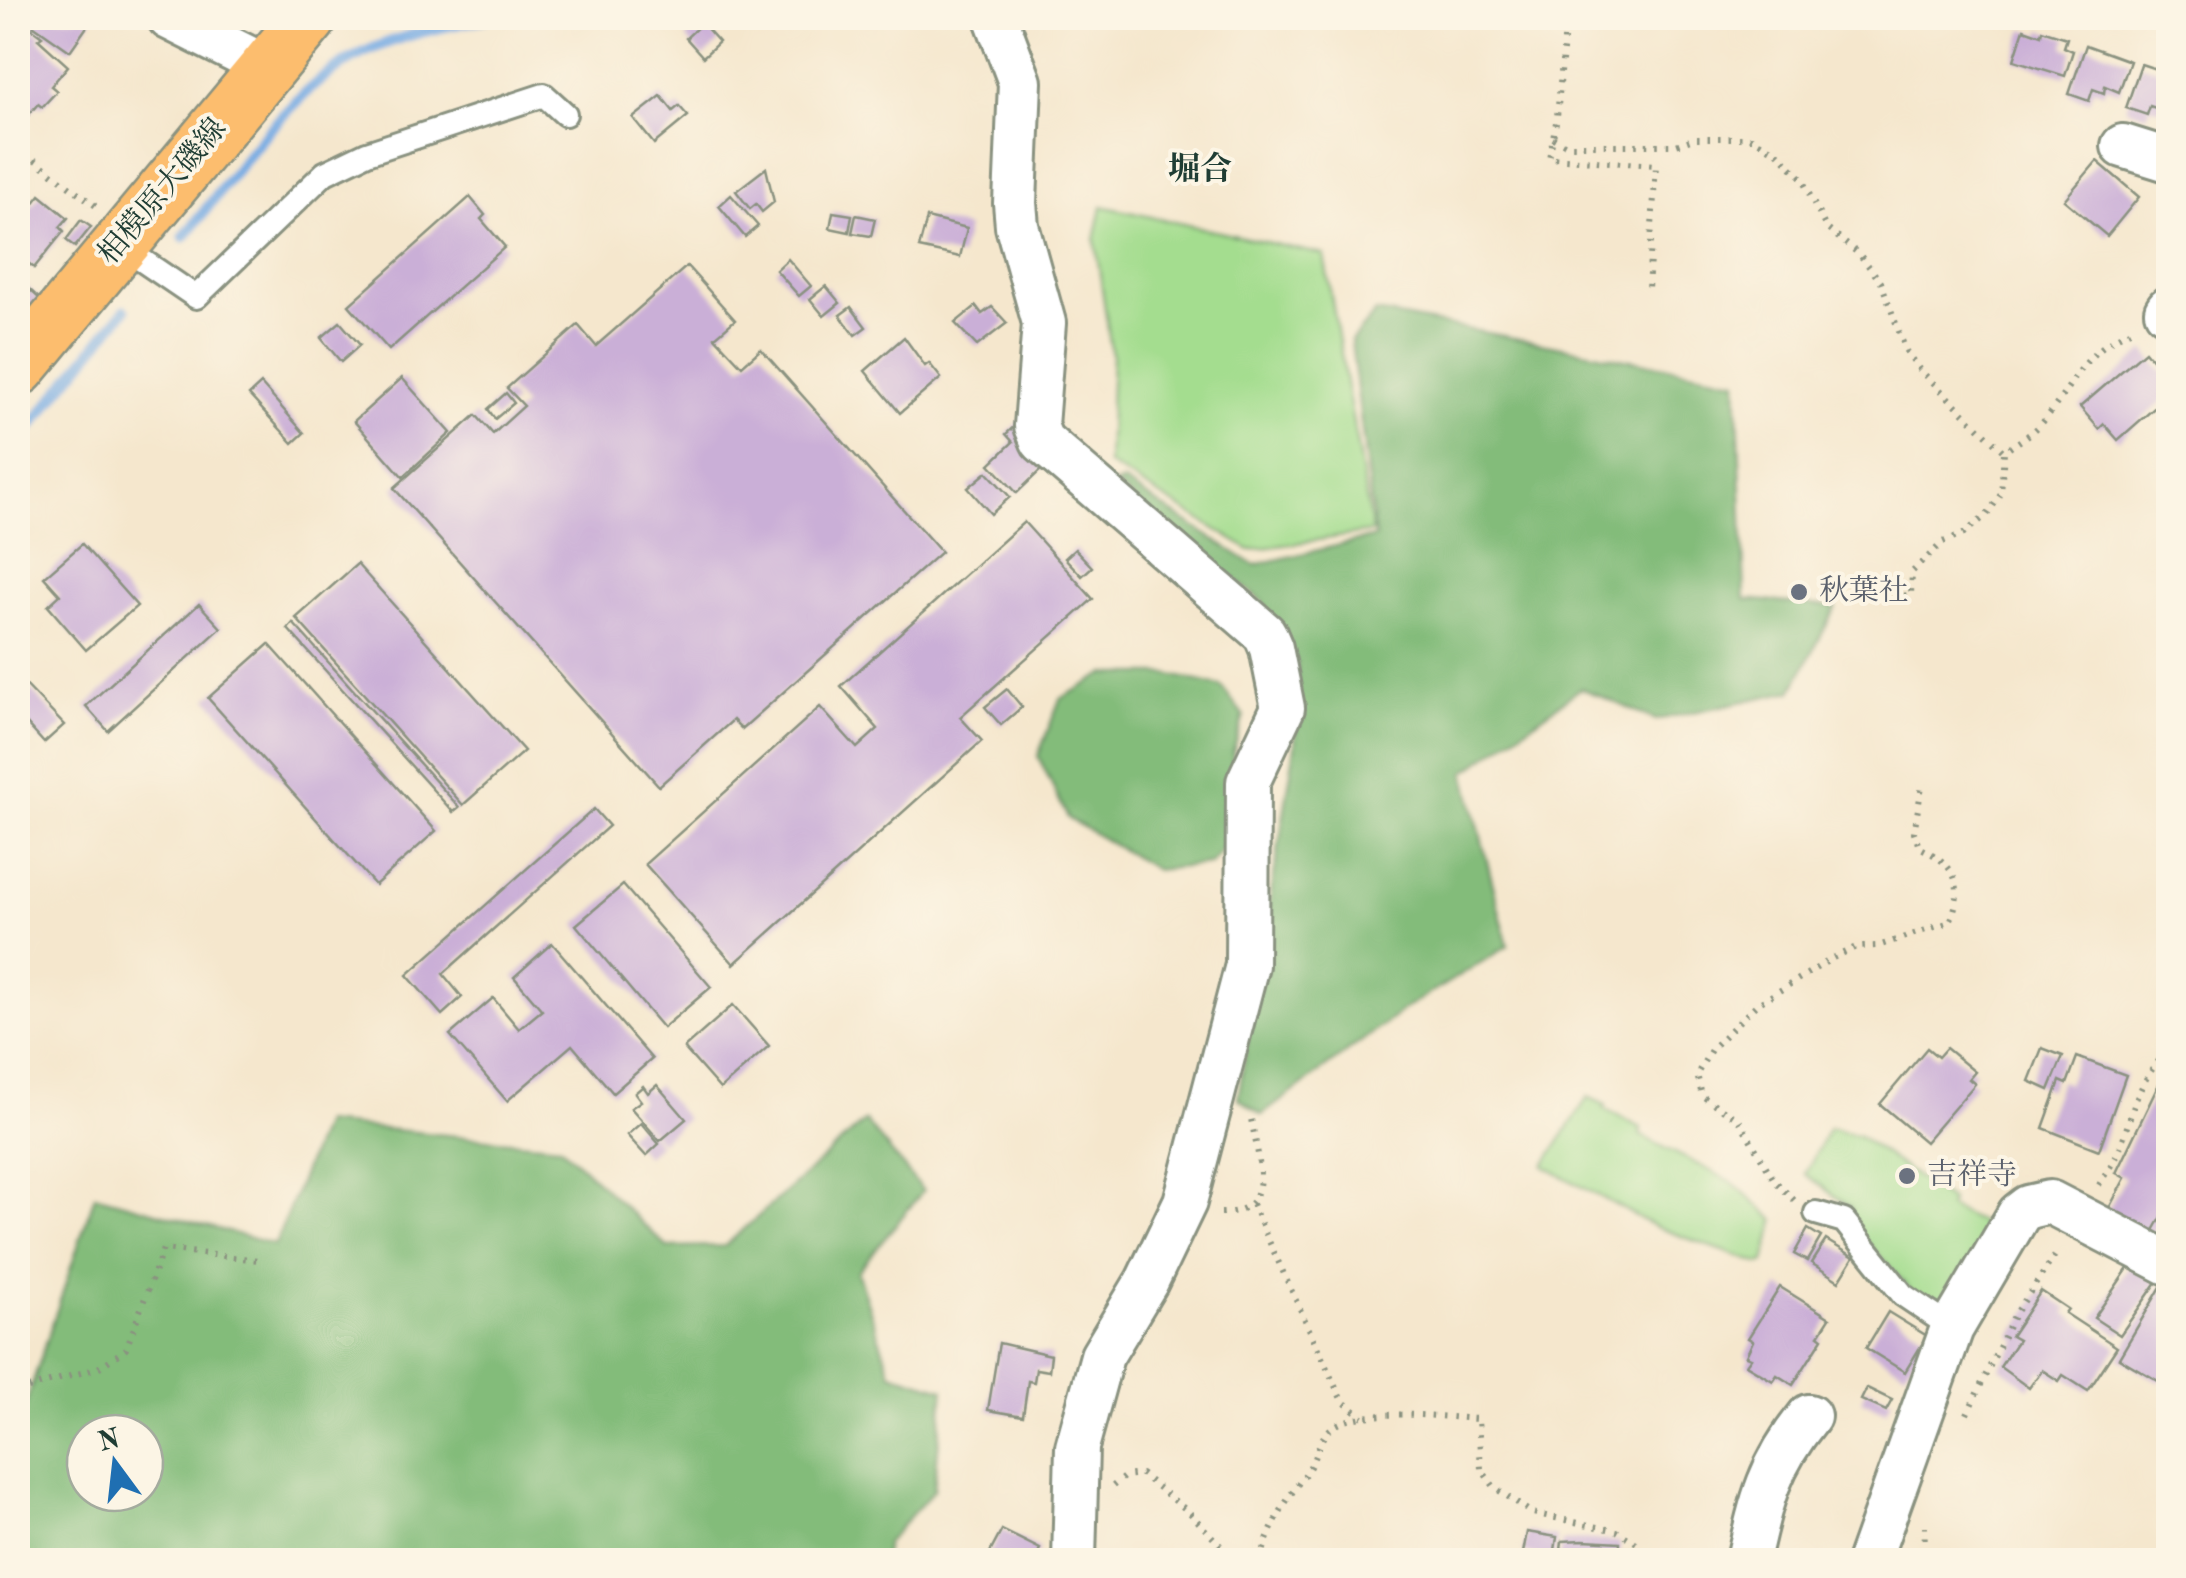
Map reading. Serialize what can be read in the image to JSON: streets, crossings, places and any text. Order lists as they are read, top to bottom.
{
  "streets": {
    "main road": ["相模原大磯線"]
  },
  "districts": ["堀合"],
  "places": ["秋葉社", "吉祥寺"],
  "north": "top"
}
